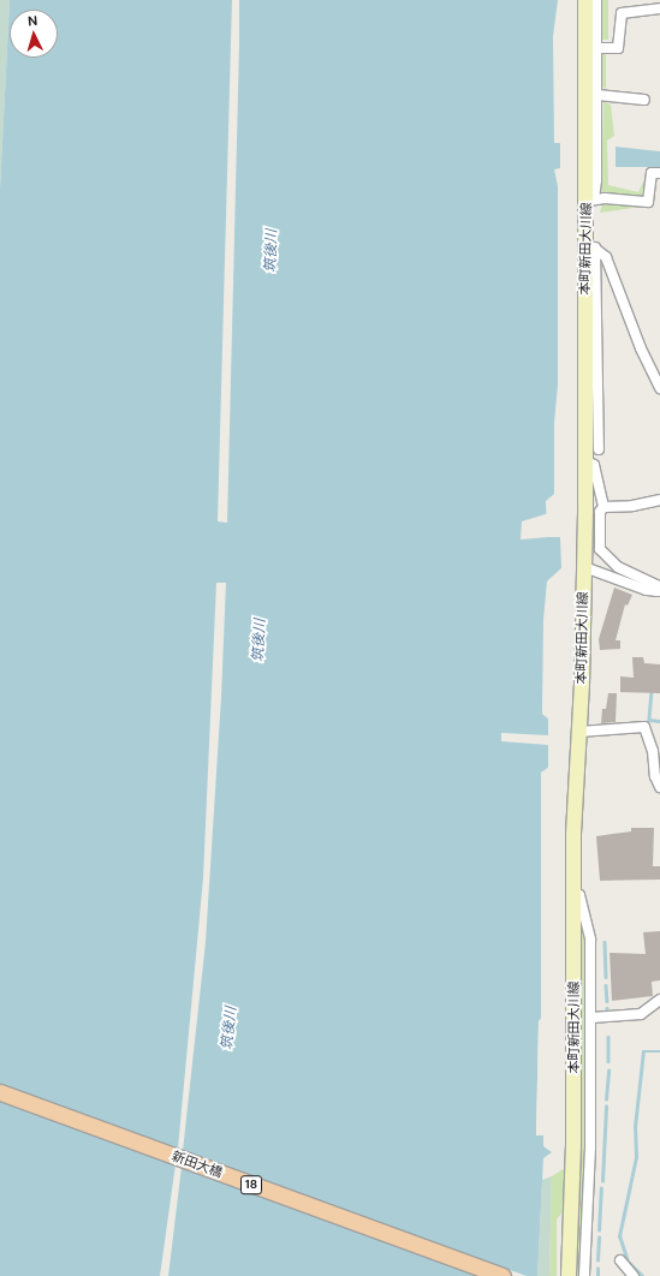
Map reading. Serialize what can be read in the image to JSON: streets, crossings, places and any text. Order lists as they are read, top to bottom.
{
  "streets": {
    "main road": ["本町新田大川線", "新田大橋", "18"]
  },
  "water": ["筑後川"],
  "north": "top"
}
